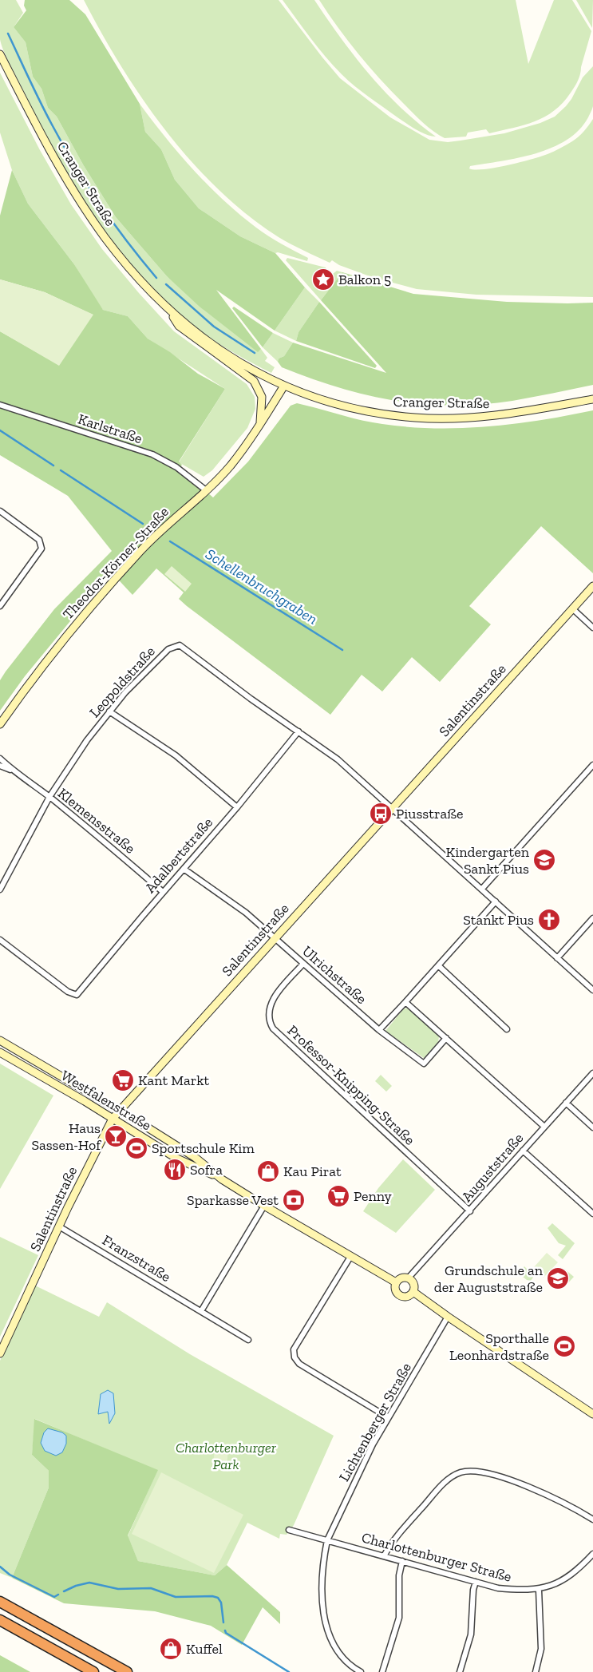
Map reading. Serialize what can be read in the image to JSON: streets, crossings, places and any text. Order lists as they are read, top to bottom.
{
  "streets": {
    "main road": [
      "Cranger Straße",
      "Theodor-Körner-Straße",
      "Salentinstraße",
      "Westfalenstraße"
    ],
    "street": [
      "Karlstraße",
      "Leopoldstraße",
      "Klemensstraße",
      "Adalbertstraße",
      "Ulrichstraße",
      "Professor-Knipping-Straße",
      "Auguststraße",
      "Franzstraße",
      "Lichtenberger Straße",
      "Charlottenburger Straße"
    ]
  },
  "crossings": [
    ["Cranger Straße", "Theodor-Körner-Straße"],
    ["Karlstraße", "Theodor-Körner-Straße"],
    ["Leopoldstraße", "Salentinstraße"],
    ["Leopoldstraße", "Klemensstraße"],
    ["Leopoldstraße", "Adalbertstraße"],
    ["Salentinstraße", "Ulrichstraße"],
    ["Salentinstraße", "Westfalenstraße"],
    ["Salentinstraße", "Franzstraße"],
    ["Klemensstraße", "Adalbertstraße"],
    ["Adalbertstraße", "Ulrichstraße"],
    ["Ulrichstraße", "Professor-Knipping-Straße"],
    ["Professor-Knipping-Straße", "Auguststraße"],
    ["Westfalenstraße", "Auguststraße"],
    ["Lichtenberger Straße", "Charlottenburger Straße"]
  ],
  "water": ["Schellenbruchgraben"],
  "parks": ["Charlottenburger Park"],
  "places": {
    "place": ["Balkon 5"],
    "bus stop": ["Piusstraße"],
    "school or university": ["Kindergarten Sankt Pius", "Grundschule an der Auguststraße"],
    "church": ["Stankt Pius"],
    "supermarket": ["Kant Markt", "Penny"],
    "bar": ["Haus Sassen-Hof"],
    "sports": ["Sportschule Kim", "Sporthalle Leonhardstraße"],
    "restaurant": ["Sofra"],
    "shop": ["Kau Pirat", "Kuffel"],
    "bank": ["Sparkasse Vest"]
  }
}
